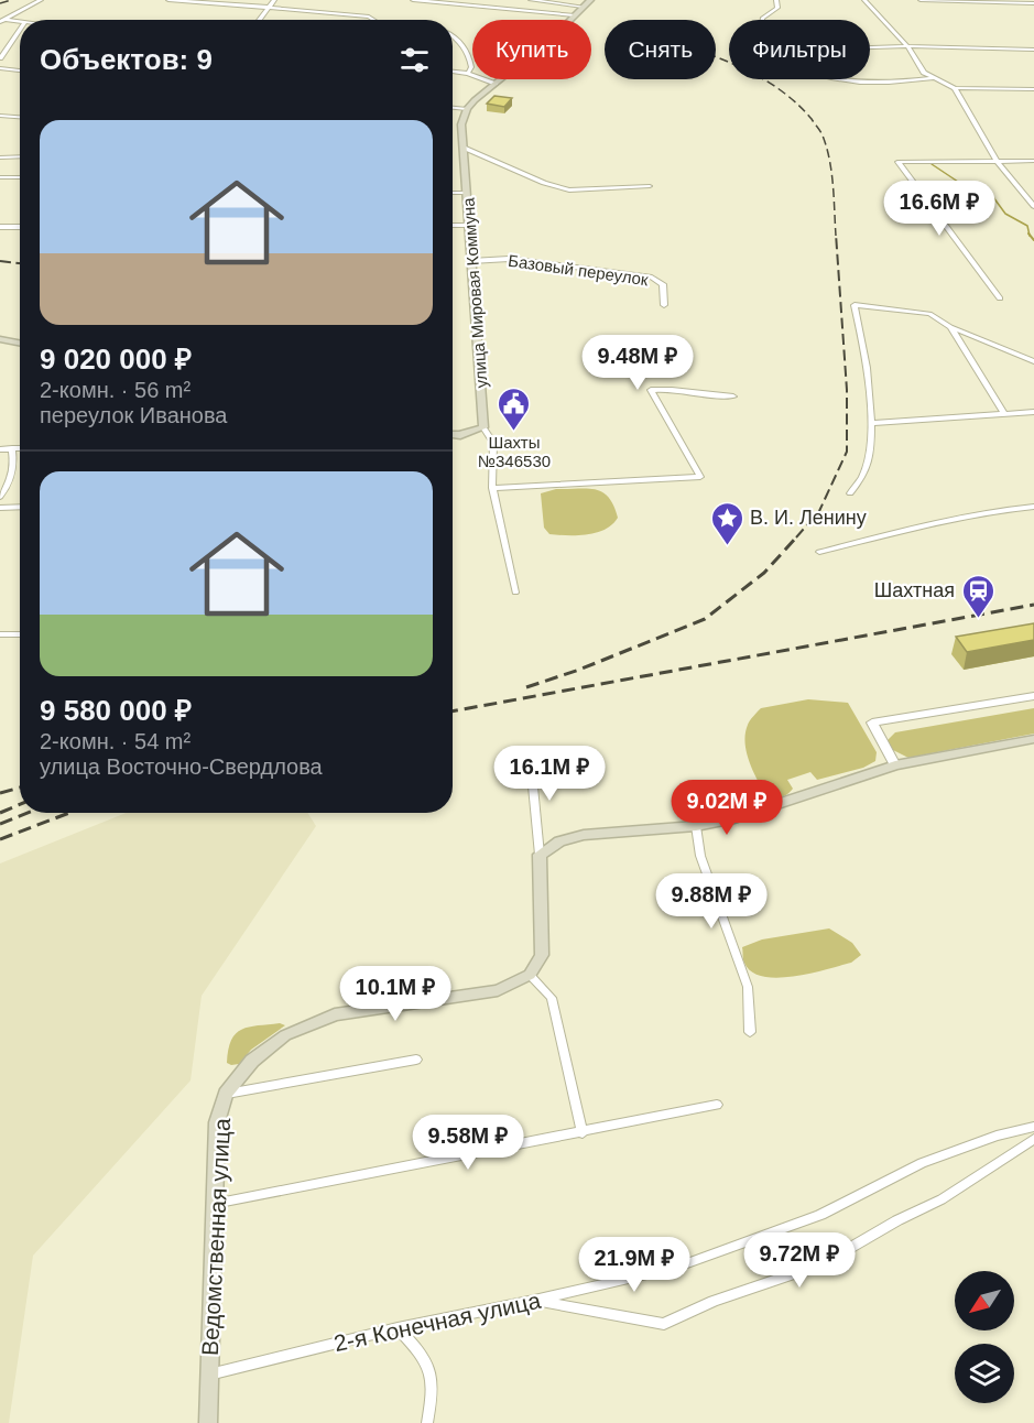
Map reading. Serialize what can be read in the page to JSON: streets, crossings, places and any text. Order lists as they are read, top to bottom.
{
  "streets": {
    "main road": ["улица Мировая Коммуна", "Ведомственная улица"],
    "street": ["Базовый переулок", "2-я Конечная улица"]
  },
  "crossings": [
    ["Базовый переулок", "улица Мировая Коммуна"],
    ["Ведомственная улица", "2-я Конечная улица"]
  ],
  "places": {
    "public building": ["Шахты №346530"],
    "place": ["В. И. Ленину"],
    "station": ["Шахтная"]
  },
  "north": "bottom left",
  "page": {
    "chip": ["Купить", "Снять", "Фильтры"],
    "heading": "Объектов: 9",
    "list": [
      {
        "name": "9 020 000 ₽",
        "note": "2-комн. · 56 m² · переулок Иванова"
      },
      {
        "name": "9 580 000 ₽",
        "note": "2-комн. · 54 m² · улица Восточно-Свердлова"
      }
    ],
    "price": [
      "16.6M ₽",
      "9.48M ₽",
      "16.1M ₽",
      "9.02M ₽",
      "9.88M ₽",
      "10.1M ₽",
      "9.58M ₽",
      "9.72M ₽",
      "21.9M ₽"
    ]
  }
}
